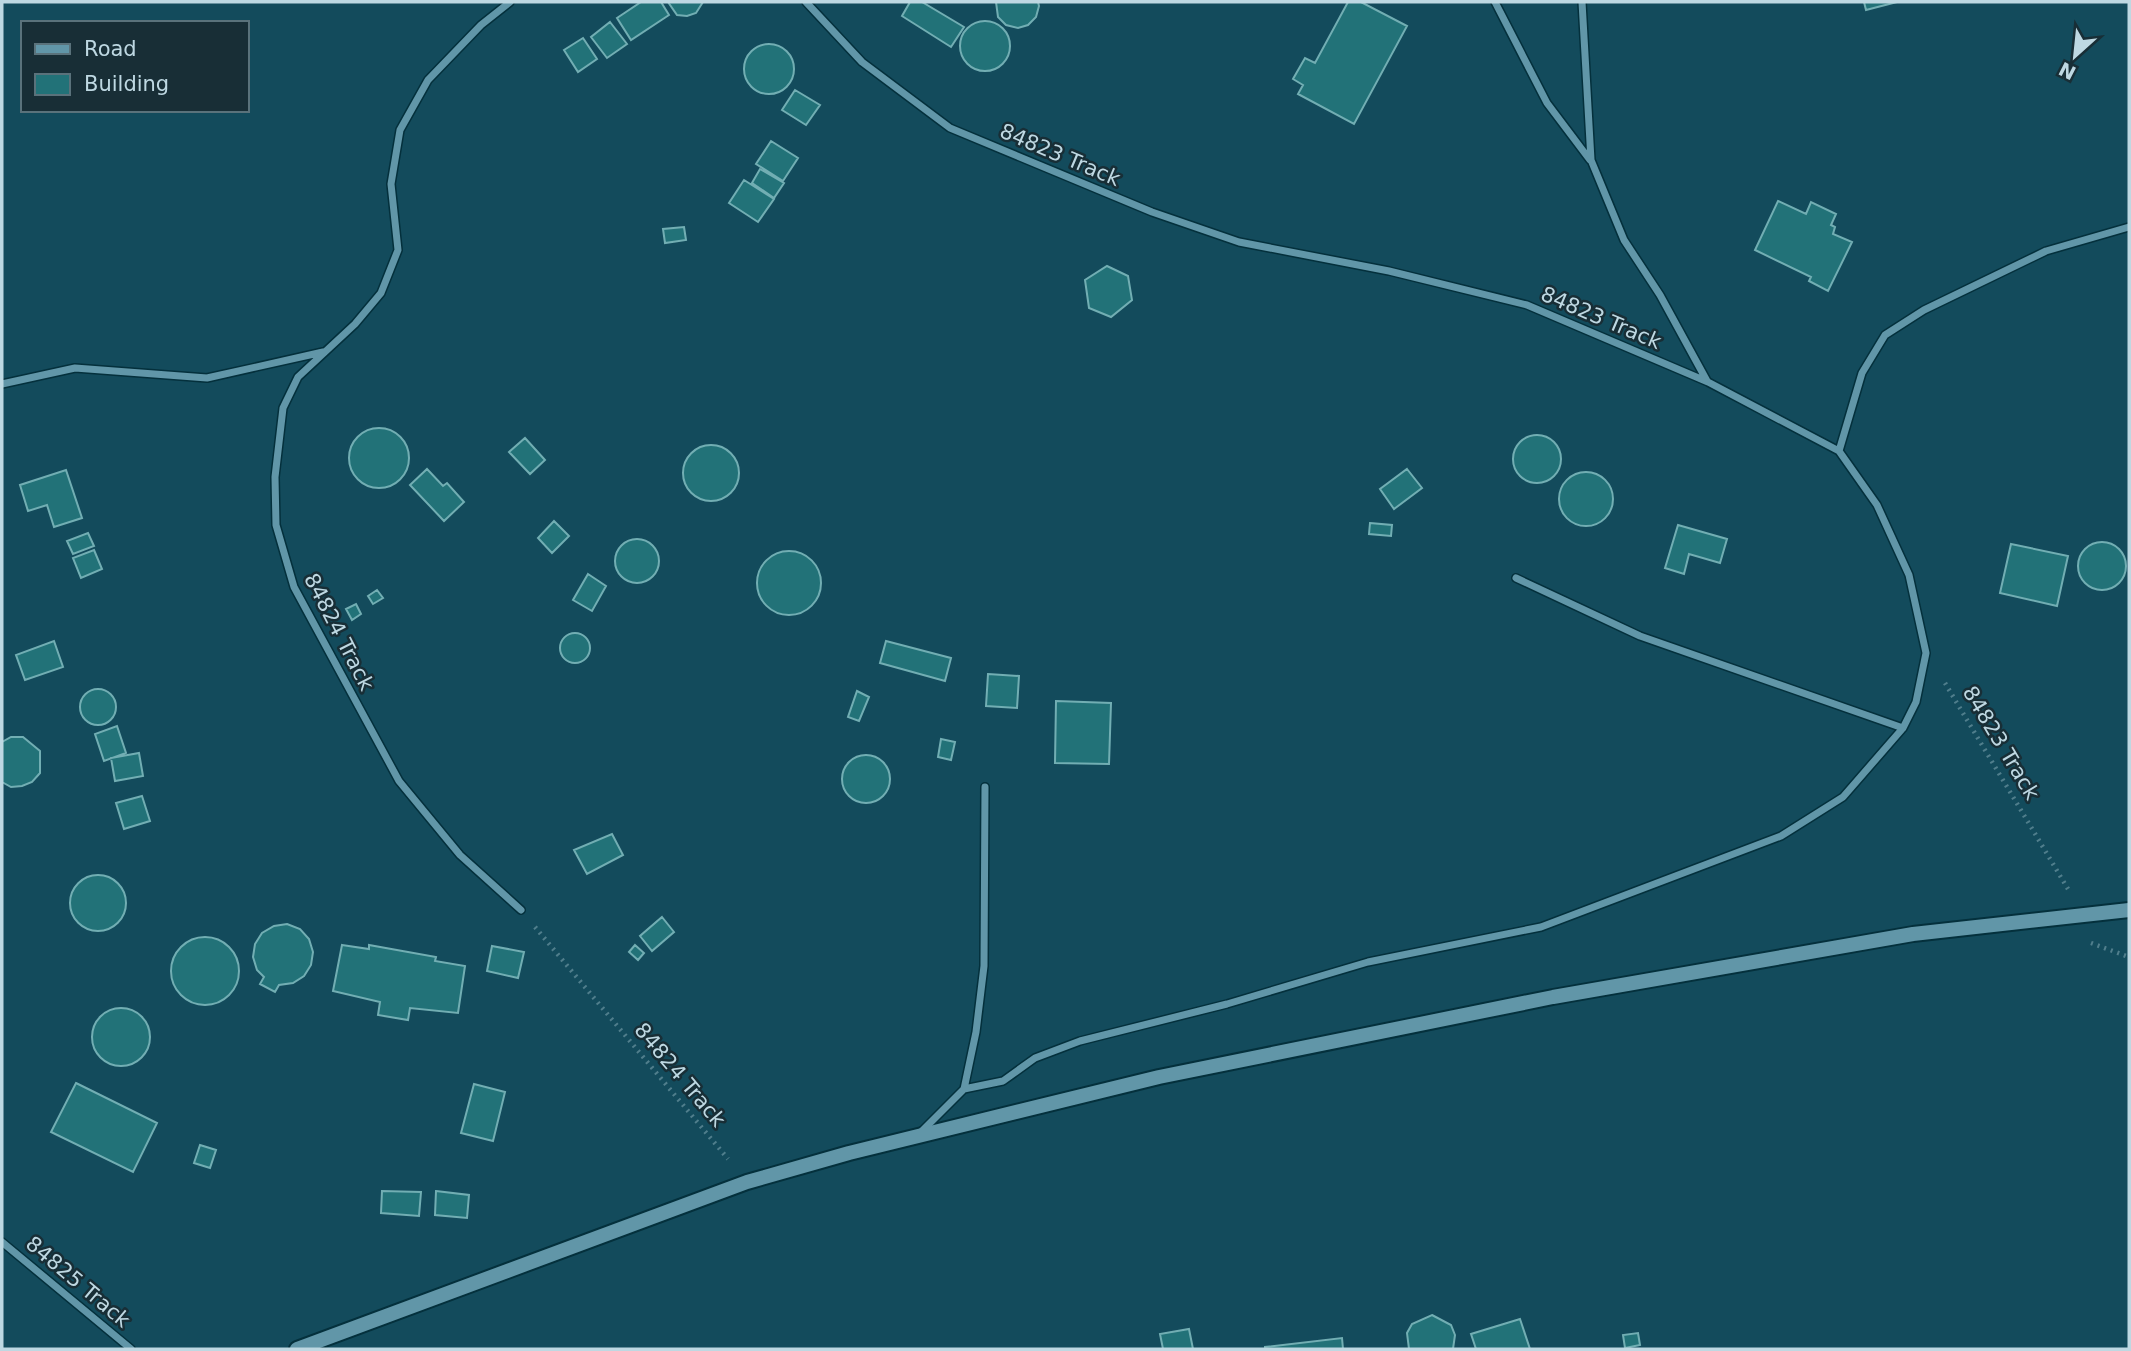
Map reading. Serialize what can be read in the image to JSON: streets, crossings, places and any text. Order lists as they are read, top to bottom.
{
  "streets": {
    "street": ["84823 Track", "84824 Track", "84825 Track"]
  },
  "legend": ["Road", "Building"],
  "north": "bottom left"
}
